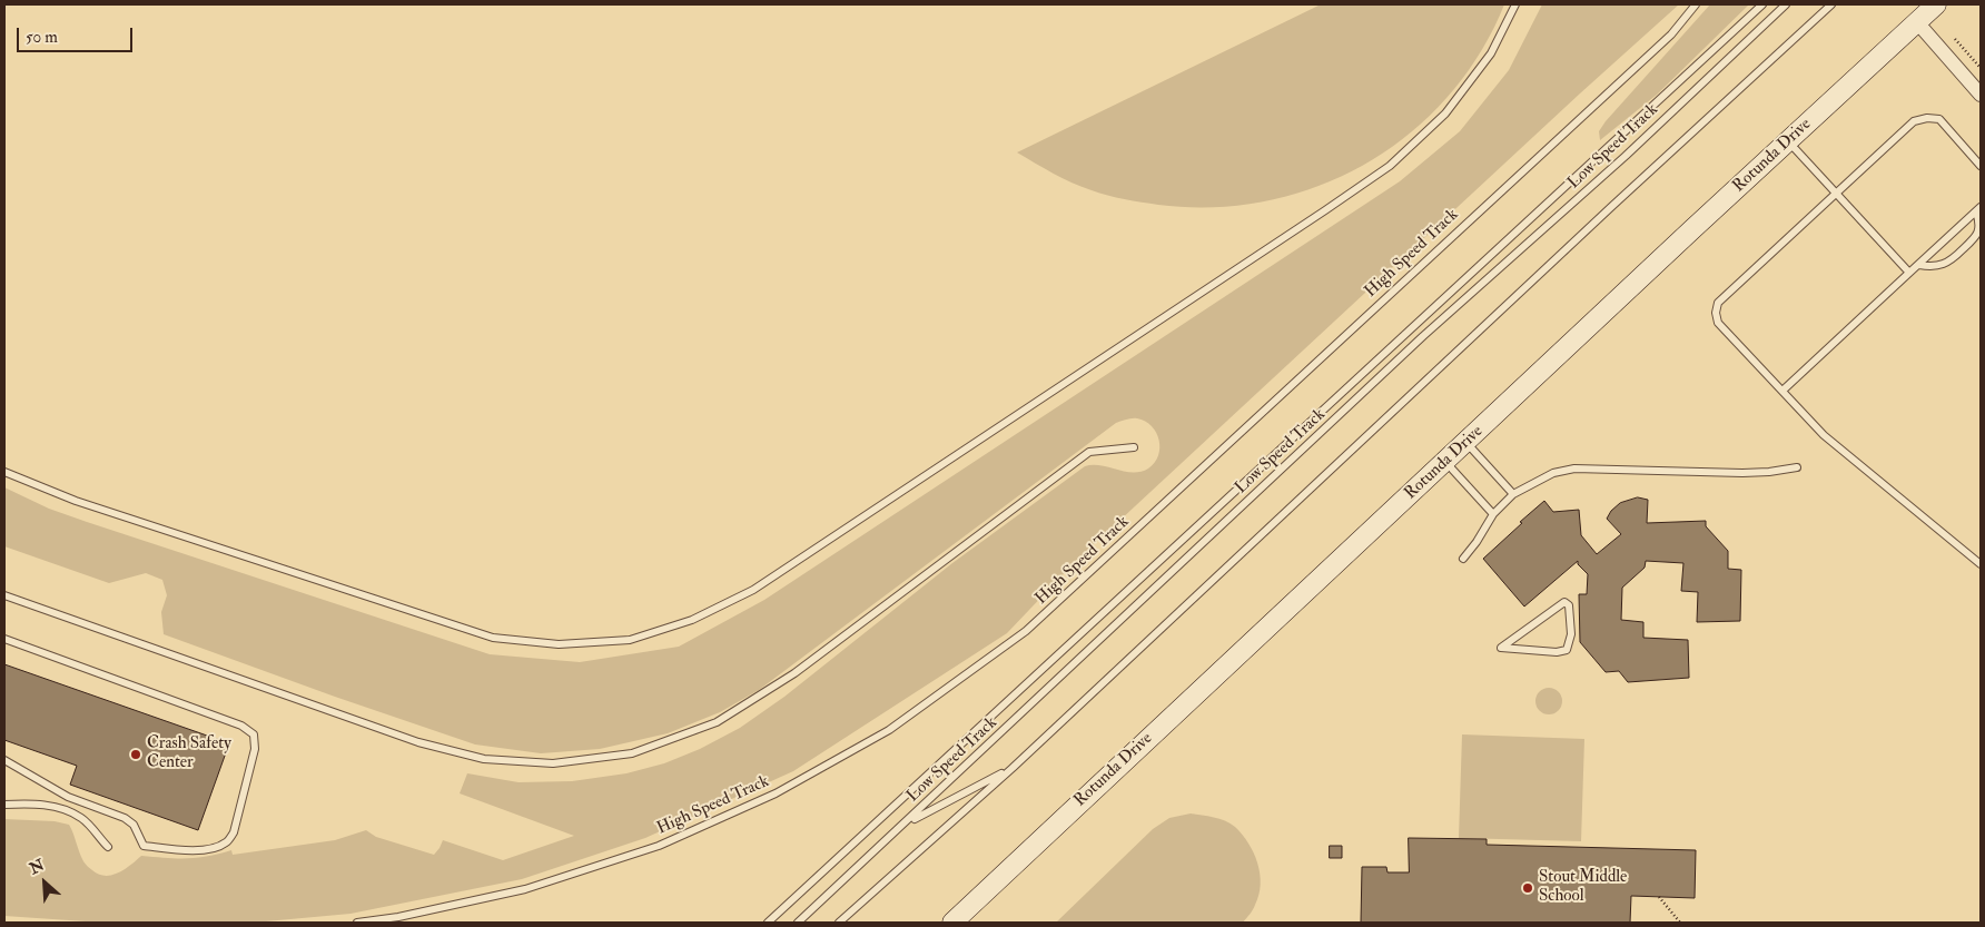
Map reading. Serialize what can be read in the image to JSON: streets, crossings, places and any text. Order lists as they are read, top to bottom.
{
  "streets": {
    "main road": ["Rotunda Drive"],
    "lane": ["Low Speed Track", "High Speed Track"]
  },
  "places": ["Crash Safety Center", "Stout Middle School"],
  "scale_bar": "50 m",
  "north": "top left"
}
